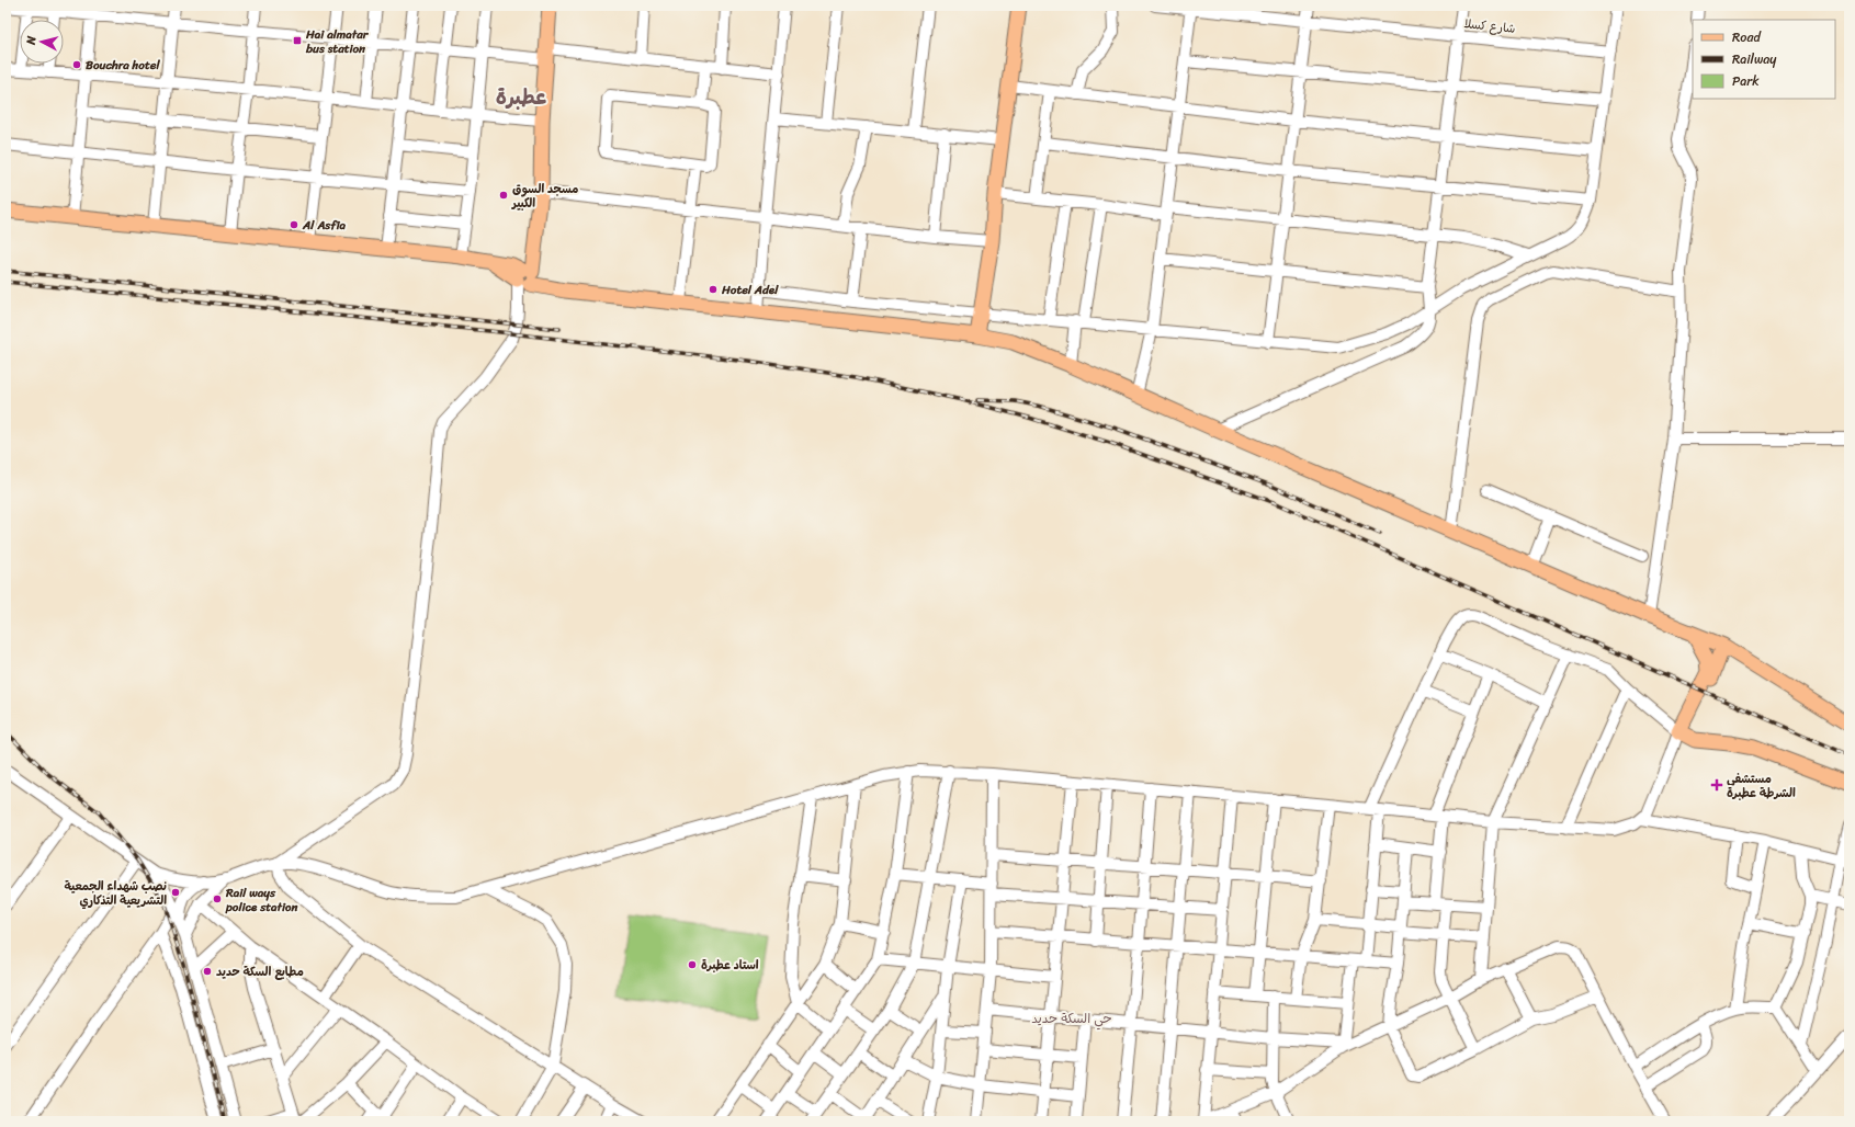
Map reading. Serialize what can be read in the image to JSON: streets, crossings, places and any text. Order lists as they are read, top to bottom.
{
  "streets": {
    "street": ["شارع كسلا"]
  },
  "districts": ["عطبرة", "حي السكة حديد"],
  "places": {
    "transit": ["Hai almatar bus station"],
    "other": [
      "Bouchra hotel",
      "مسجد السوق الكبير",
      "Al Asfia",
      "Hotel Adel",
      "نصب شهداء الجمعية التشريعية التذكاري",
      "Rail ways police station",
      "استاد عطبرة",
      "مطابع السكة حديد"
    ],
    "health": ["مستشفى الشرطة عطبرة"]
  },
  "legend": ["Road", "Railway", "Park"],
  "north": "left"
}
